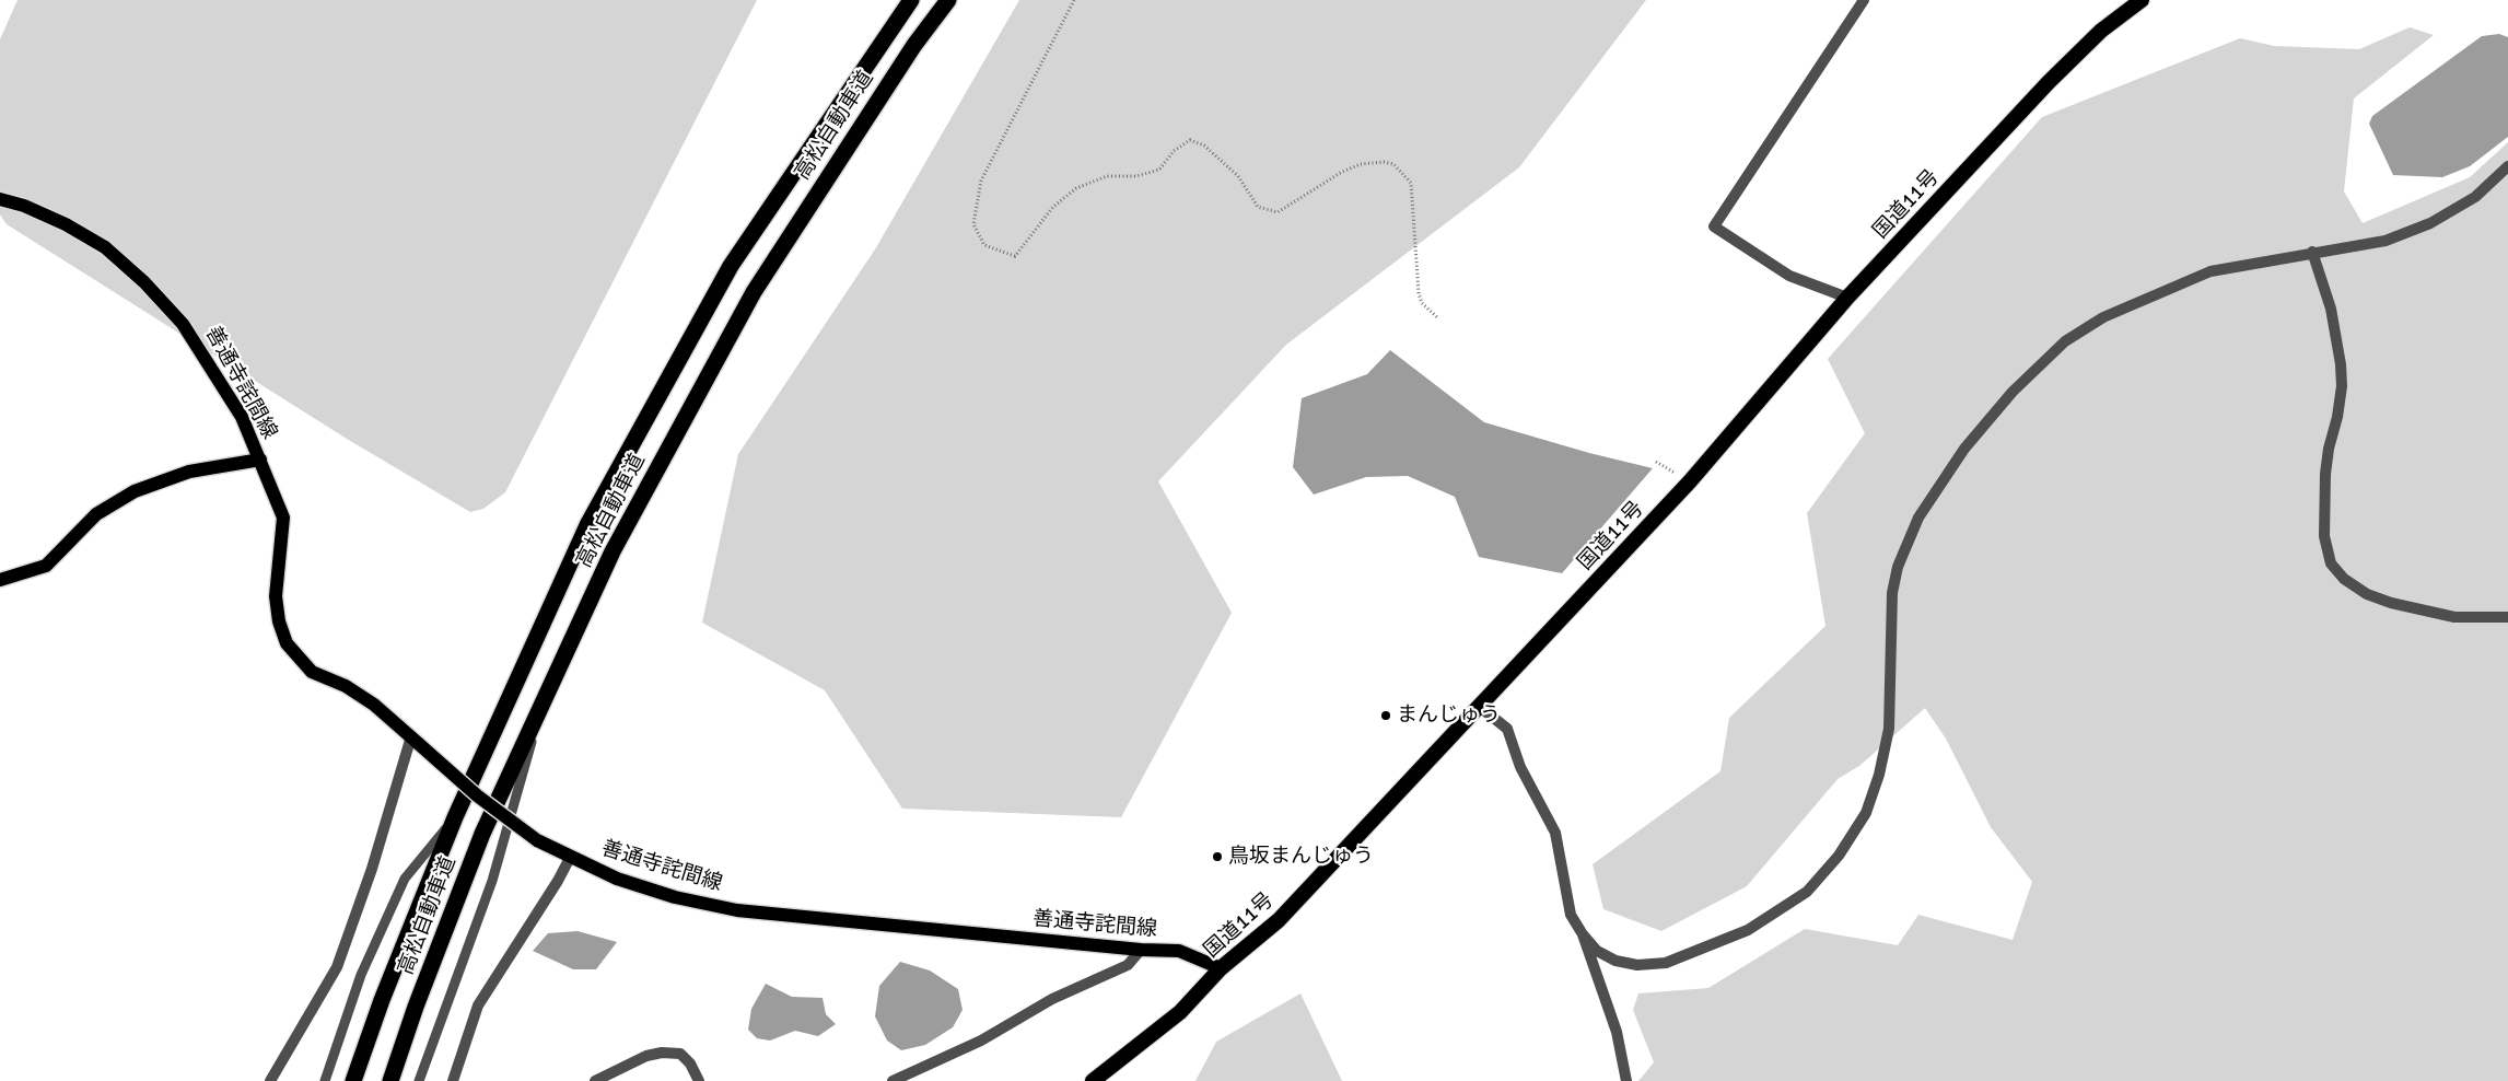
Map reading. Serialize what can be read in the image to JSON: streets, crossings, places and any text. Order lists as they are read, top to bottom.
{
  "streets": {
    "highway": ["高松自動車道", "国道11号"],
    "main road": ["善通寺詫間線"]
  },
  "crossings": [
    ["国道11号", "善通寺詫間線"]
  ],
  "places": ["まんじゅう", "鳥坂まんじゅう"]
}
